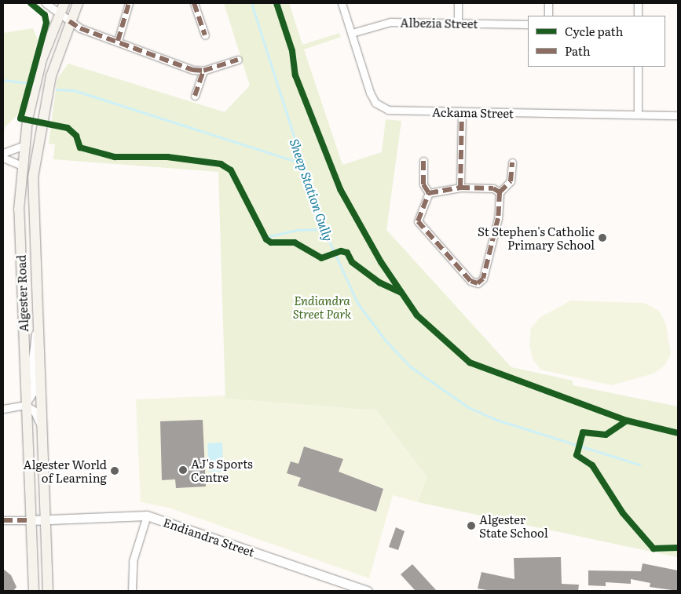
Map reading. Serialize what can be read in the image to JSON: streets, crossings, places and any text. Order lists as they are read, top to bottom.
{
  "streets": {
    "main road": ["Algester Road"],
    "street": ["Albezia Street", "Ackama Street", "Endiandra Street"]
  },
  "crossings": [
    ["Albezia Street", "Ackama Street"],
    ["Algester Road", "Endiandra Street"]
  ],
  "water": ["Sheep Station Gully"],
  "parks": ["Endiandra Street Park"],
  "places": [
    "St Stephen's Catholic Primary School",
    "AJ's Sports Centre",
    "Algester World of Learning",
    "Algester State School"
  ],
  "legend": ["Cycle path", "Path"]
}
